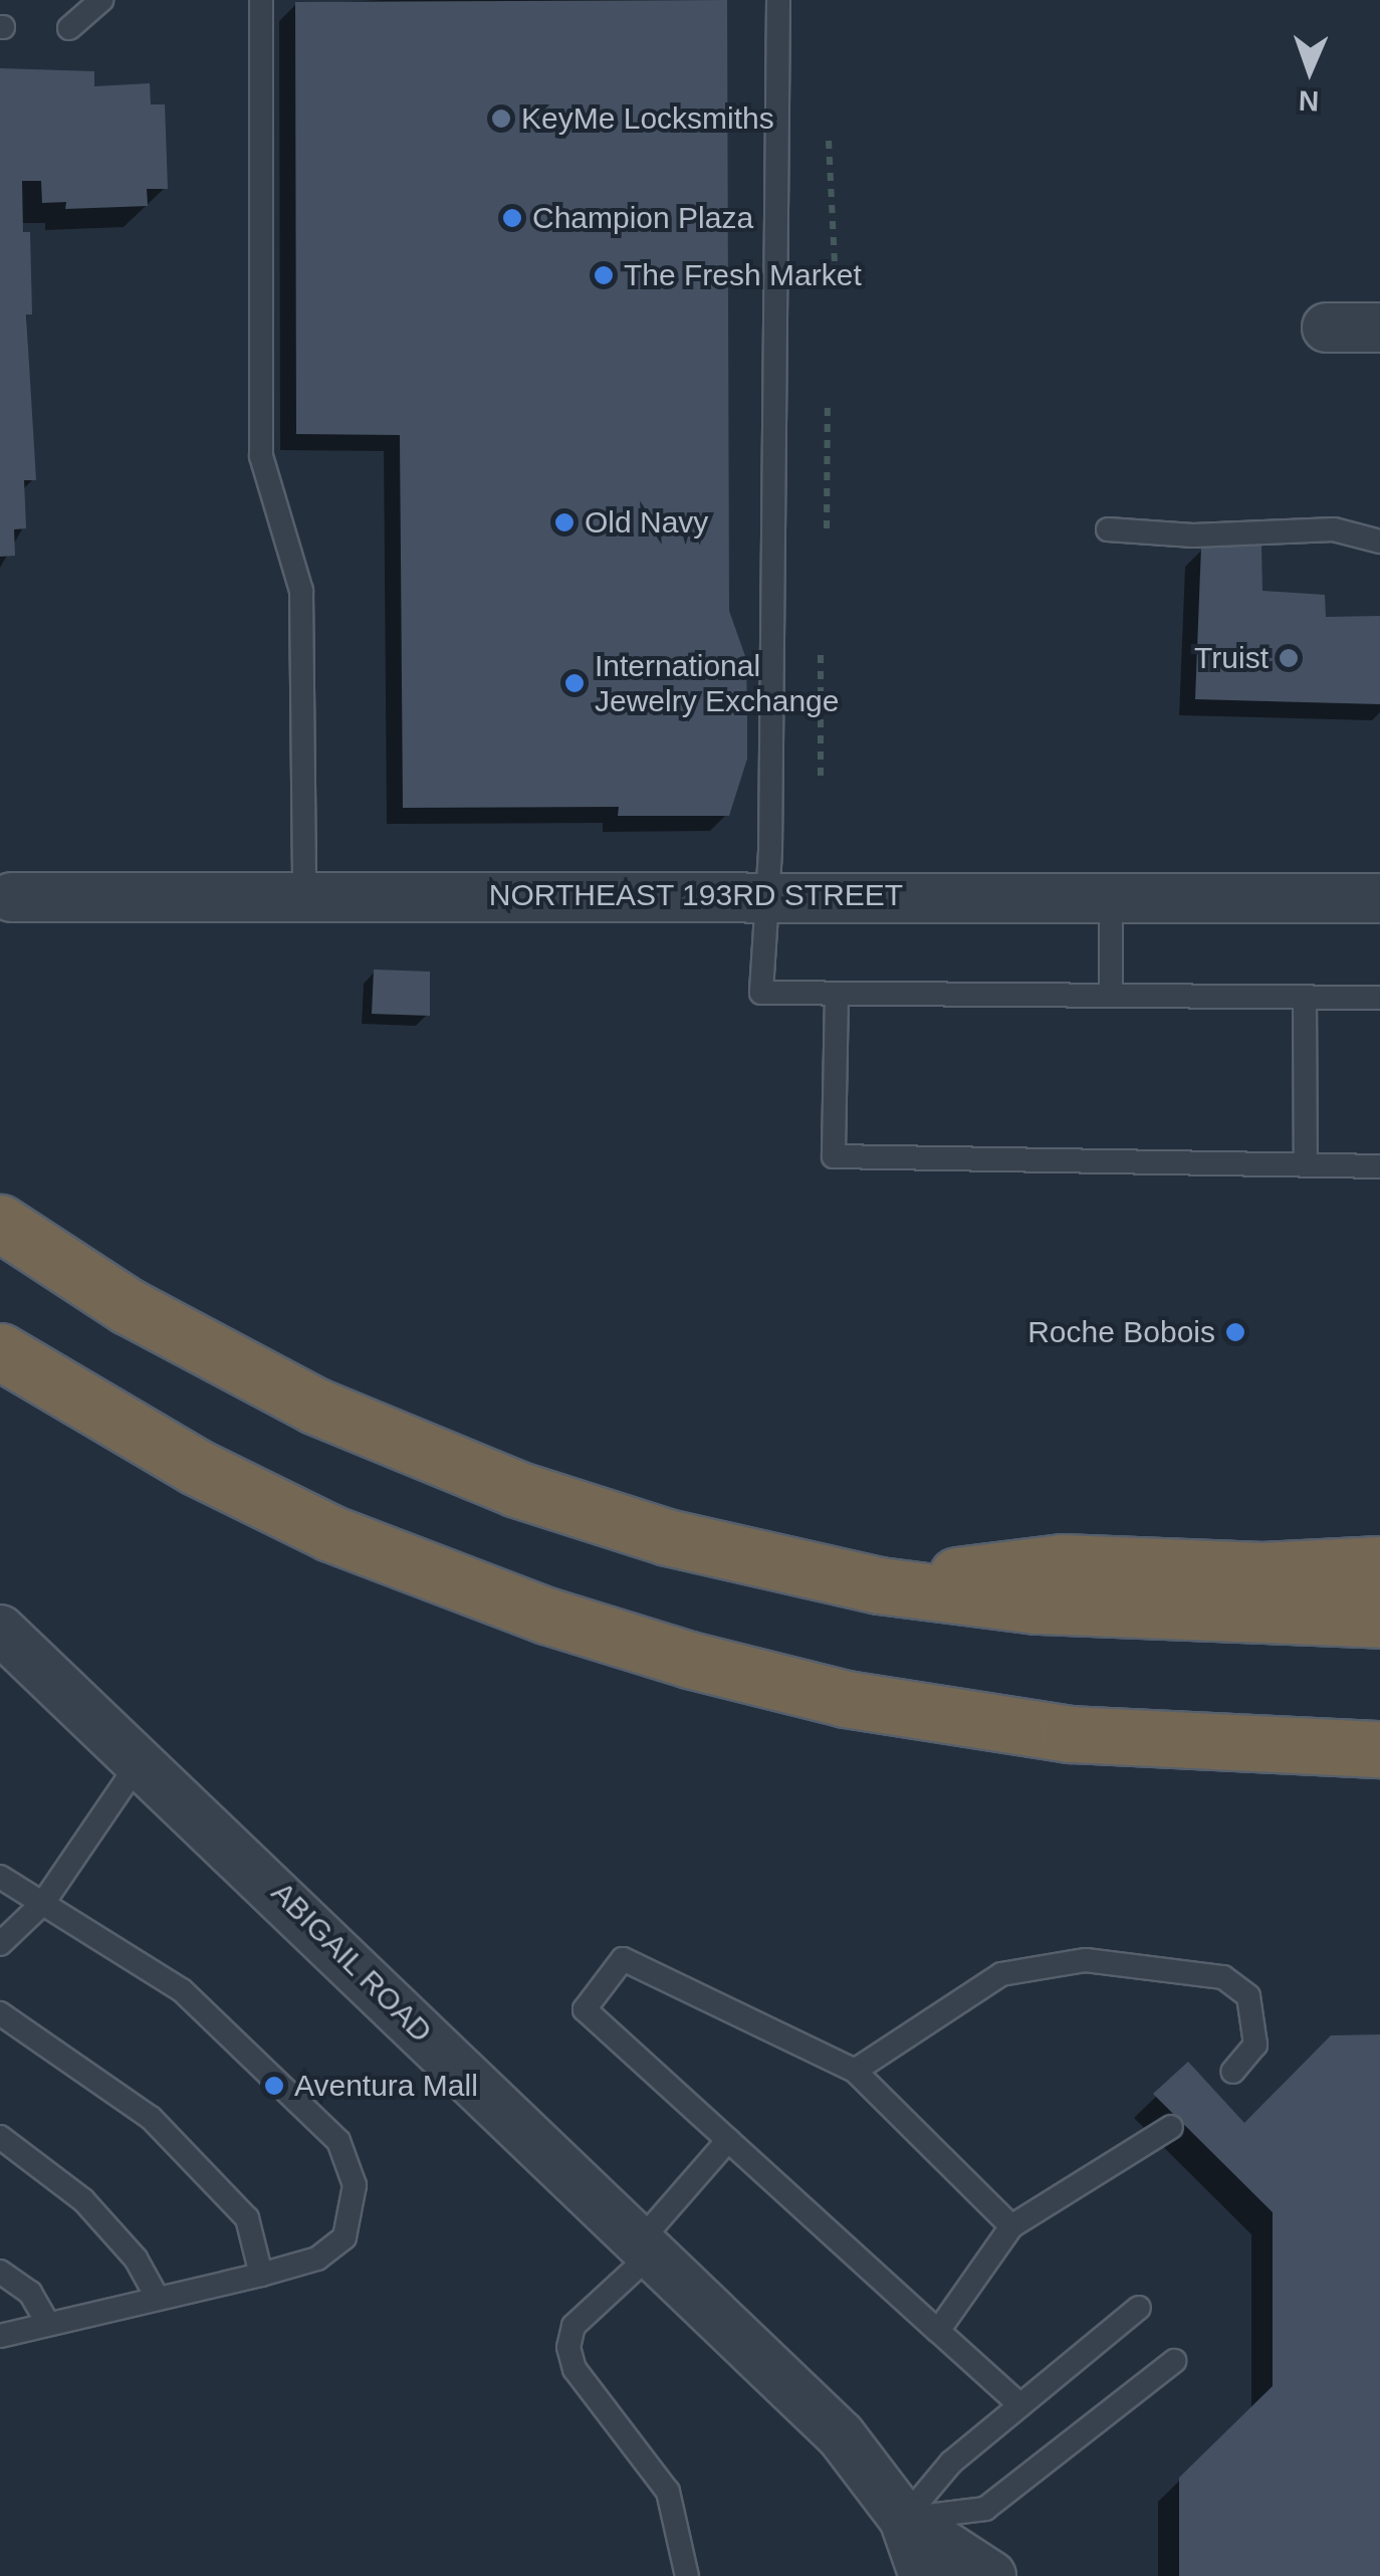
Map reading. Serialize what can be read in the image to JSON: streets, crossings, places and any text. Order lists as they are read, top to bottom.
{
  "streets": {
    "street": ["NORTHEAST 193RD STREET", "ABIGAIL ROAD"]
  },
  "places": [
    "KeyMe Locksmiths",
    "Champion Plaza",
    "The Fresh Market",
    "Old Navy",
    "Truist",
    "International Jewelry Exchange",
    "Roche Bobois",
    "Aventura Mall"
  ],
  "north": "bottom"
}
